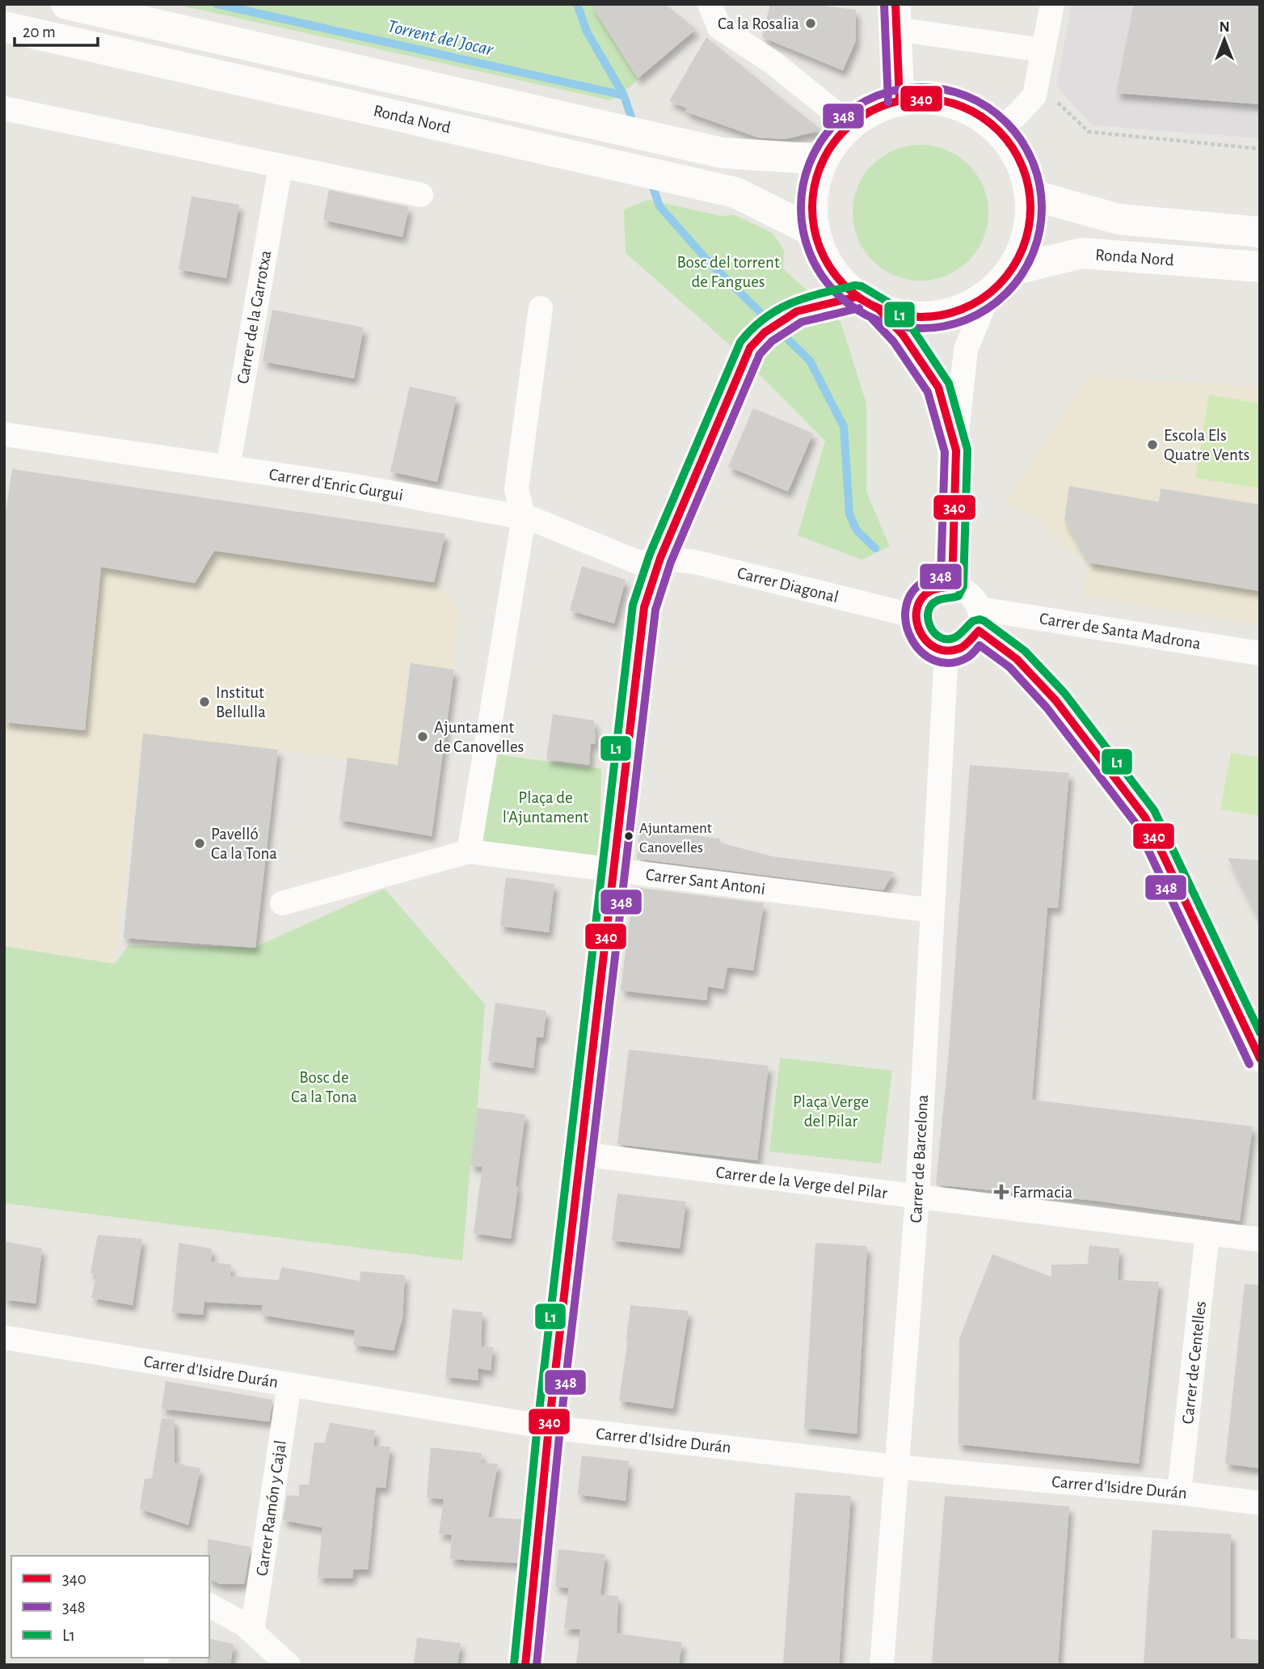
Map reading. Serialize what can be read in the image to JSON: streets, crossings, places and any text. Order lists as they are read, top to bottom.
{
  "streets": {
    "main road": ["Ronda Nord"],
    "street": [
      "Carrer de la Garrotxa",
      "Carrer d'Enric Gurgui",
      "Carrer Diagonal",
      "Carrer de Santa Madrona",
      "Carrer Sant Antoni",
      "Carrer de Barcelona",
      "Carrer de la Verge del Pilar",
      "Carrer de Centelles",
      "Carrer d'Isidre Durán",
      "Carrer Ramón y Cajal"
    ]
  },
  "crossings": [
    ["Carrer de la Garrotxa", "Carrer d'Enric Gurgui"],
    ["Carrer d'Enric Gurgui", "Carrer Diagonal"],
    ["Carrer Diagonal", "Carrer de Santa Madrona"],
    ["Carrer Diagonal", "Carrer de Barcelona"],
    ["Carrer de Santa Madrona", "Carrer de Barcelona"],
    ["Carrer Sant Antoni", "Carrer de Barcelona"],
    ["Carrer de Barcelona", "Carrer de la Verge del Pilar"],
    ["Carrer de Barcelona", "Carrer d'Isidre Durán"],
    ["Carrer de la Verge del Pilar", "Carrer de Centelles"],
    ["Carrer de Centelles", "Carrer d'Isidre Durán"],
    ["Carrer d'Isidre Durán", "Carrer Ramón y Cajal"]
  ],
  "water": ["Torrent del Jocar"],
  "parks": [
    "Bosc del torrent de Fangues",
    "Plaça de l'Ajuntament",
    "Bosc de Ca la Tona",
    "Plaça Verge del Pilar"
  ],
  "places": {
    "other": [
      "Ca la Rosalia",
      "Escola Els Quatre Vents",
      "Institut Bellulla",
      "Ajuntament de Canovelles",
      "Ajuntament Canovelles",
      "Pavelló Ca la Tona"
    ],
    "health": ["Farmacia"]
  },
  "lines": ["transit line 340", "transit line 348", "transit line L1"],
  "legend": ["340", "348", "L1"],
  "scale_bar": "20 m",
  "north": "top"
}
